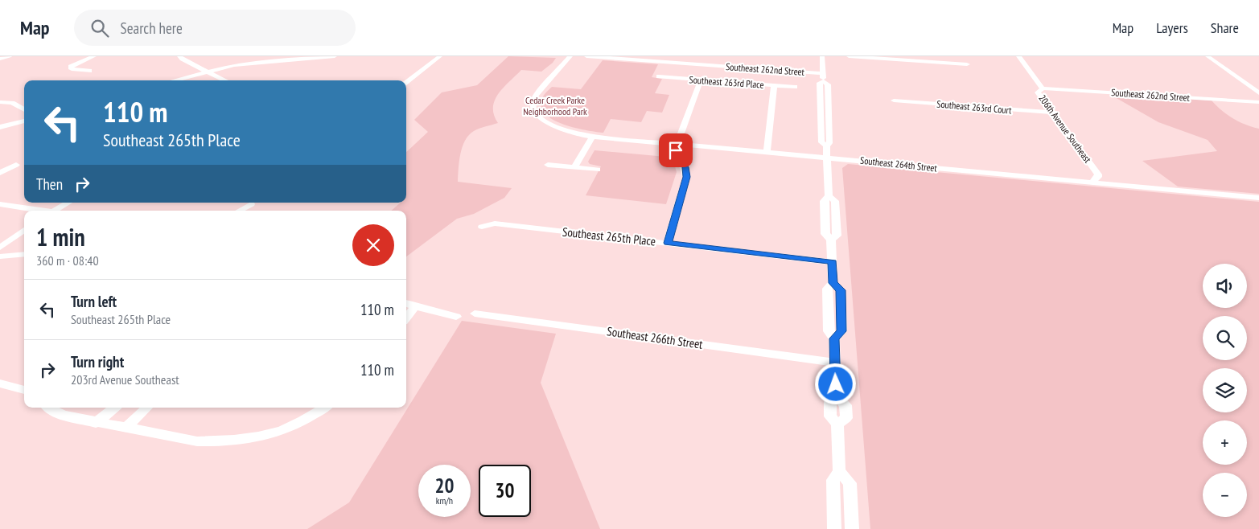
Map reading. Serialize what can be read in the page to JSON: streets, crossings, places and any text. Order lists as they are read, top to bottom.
{
  "streets": {
    "street": [
      "Southeast 262nd Street",
      "Southeast 263rd Place",
      "Southeast 263rd Court",
      "206th Avenue Southeast",
      "Southeast 264th Street",
      "Southeast 265th Place",
      "Southeast 266th Street"
    ]
  },
  "crossings": [
    ["Southeast 262nd Street", "206th Avenue Southeast"],
    ["Southeast 263rd Court", "206th Avenue Southeast"],
    ["206th Avenue Southeast", "Southeast 264th Street"]
  ],
  "parks": ["Cedar Creek Parke Neighborhood Park"],
  "page": {
    "header": "Map",
    "search": "Search here",
    "nav": ["Map", "Layers", "Share"],
    "turn": ["110 m", "Southeast 265th Place"],
    "then": "Then",
    "heading": ["1 min", "360 m · 08:40"],
    "map_buttons": ["+", "−"],
    "list": [
      {
        "name": "Turn left",
        "note": "Southeast 265th Place",
        "value": "110 m"
      },
      {
        "name": "Turn right",
        "note": "203rd Avenue Southeast",
        "value": "110 m"
      }
    ],
    "speed": "20 km/h",
    "limit": "30"
  }
}
